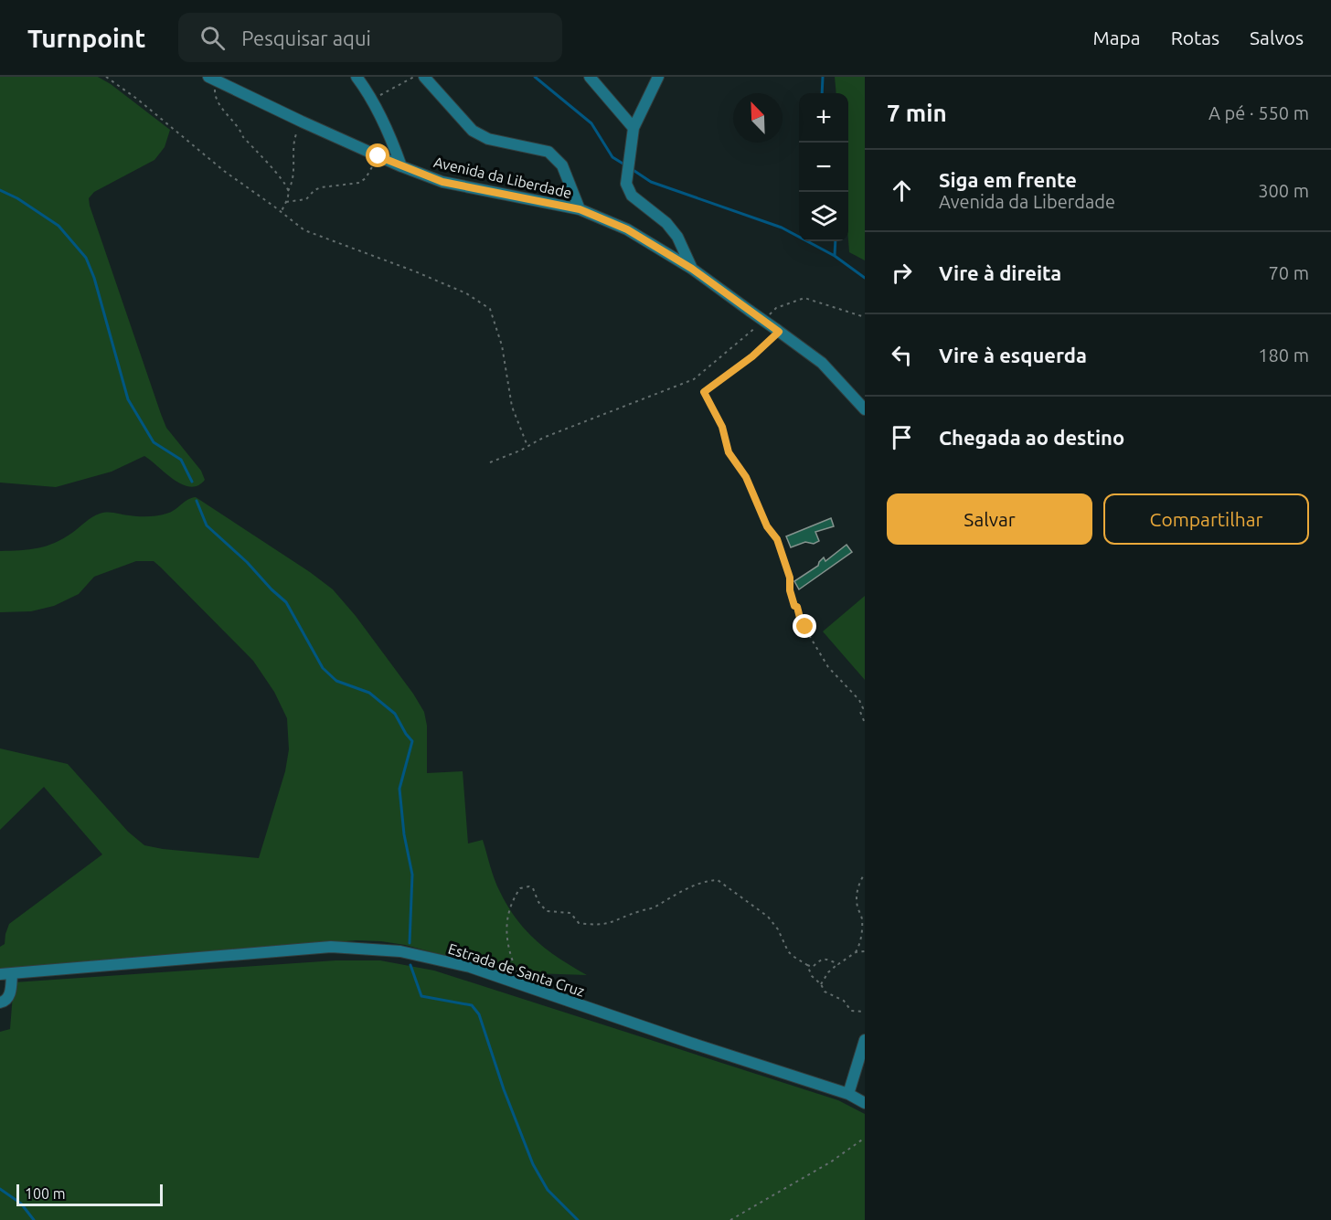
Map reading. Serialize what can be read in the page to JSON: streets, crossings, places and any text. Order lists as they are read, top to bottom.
{
  "streets": {
    "street": ["Avenida da Liberdade", "Estrada de Santa Cruz"]
  },
  "scale_bar": "100 m",
  "north": "top left",
  "page": {
    "header": "Turnpoint",
    "search": "Pesquisar aqui",
    "nav": ["Mapa", "Rotas", "Salvos"],
    "heading": ["7 min", "A pé · 550 m"],
    "map_buttons": ["+", "−"],
    "list": [
      ["Siga em frente", "Avenida da Liberdade", "300 m"],
      ["Vire à direita", "70 m"],
      ["Vire à esquerda", "180 m"],
      "Chegada ao destino"
    ],
    "buttons": ["Salvar", "Compartilhar"],
    "scale": "100 m"
  }
}
